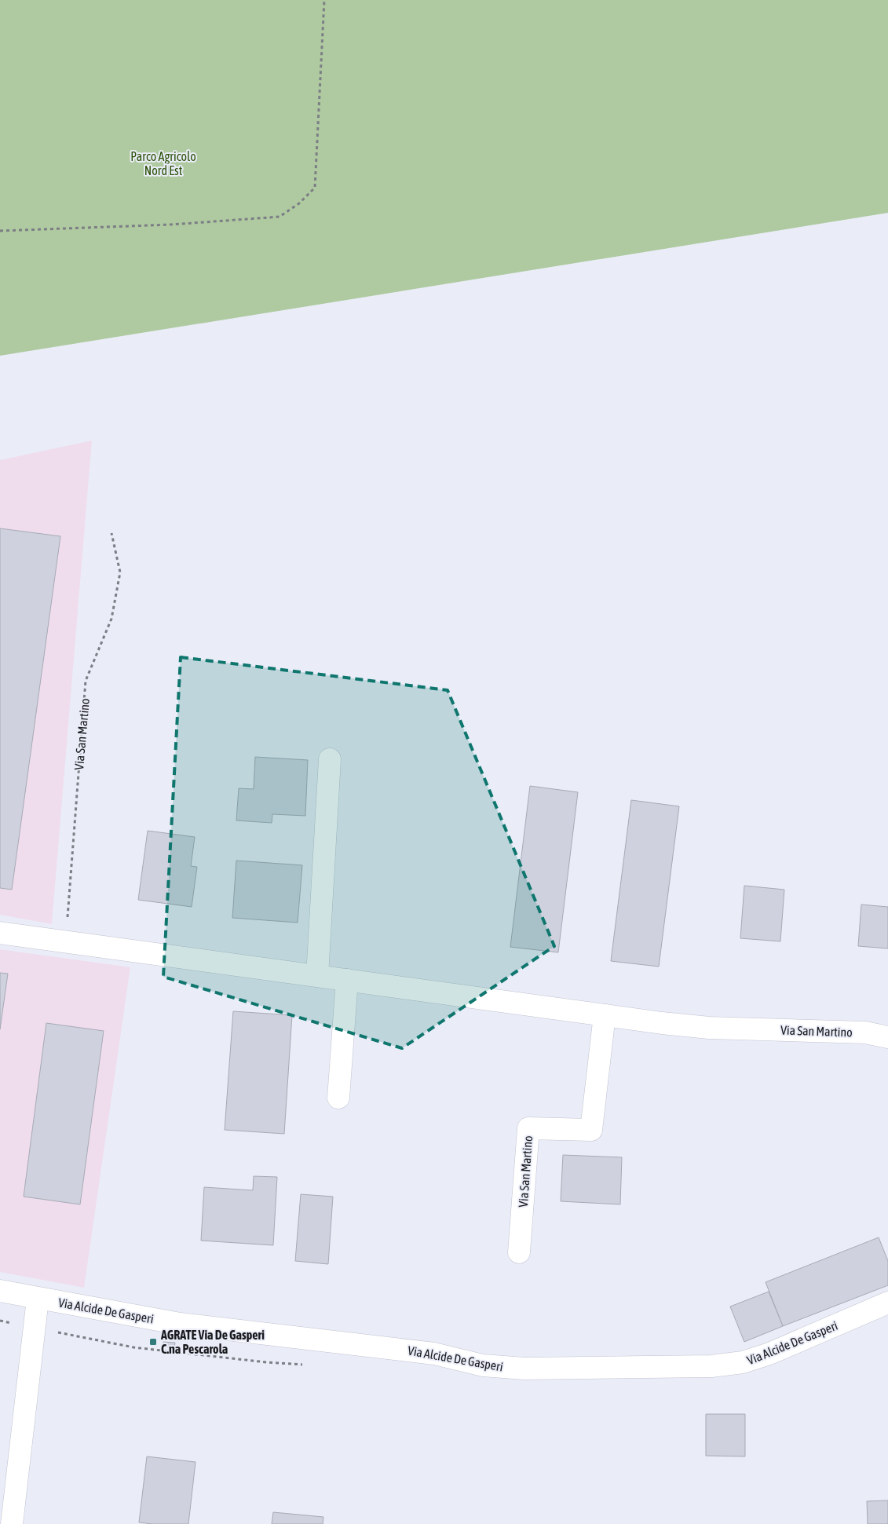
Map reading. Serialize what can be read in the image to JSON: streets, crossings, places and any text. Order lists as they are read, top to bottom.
{
  "streets": {
    "street": ["Via San Martino", "Via Alcide De Gasperi"]
  },
  "parks": ["Parco Agricolo Nord Est"],
  "places": {
    "transit": ["AGRATE Via De Gasperi C.na Pescarola"]
  }
}
